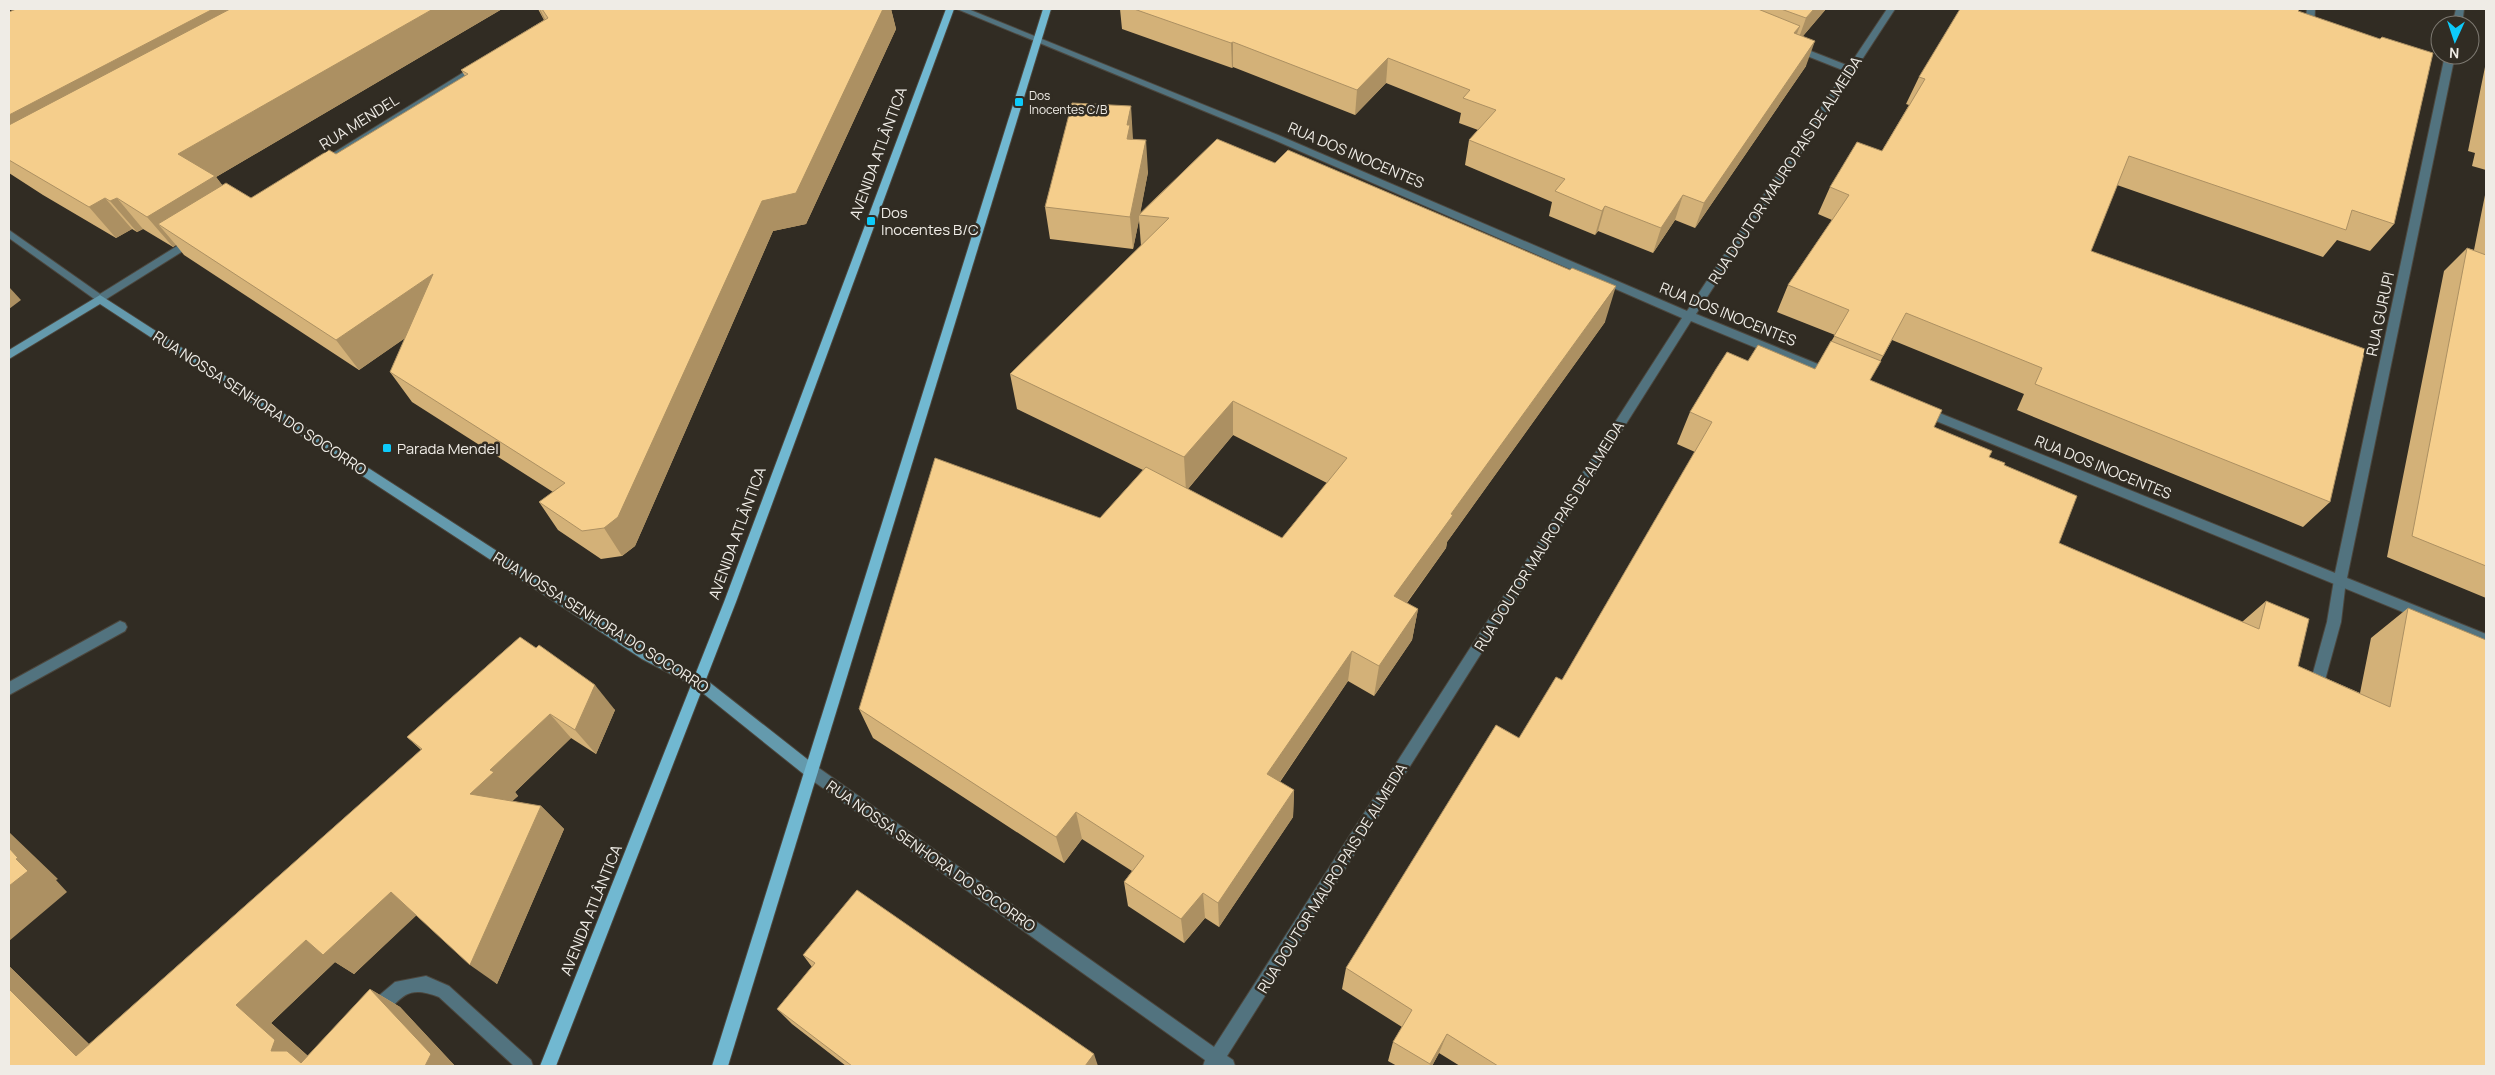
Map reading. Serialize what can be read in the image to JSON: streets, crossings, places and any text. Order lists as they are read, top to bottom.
{
  "streets": {
    "main road": ["AVENIDA ATLÂNTICA", "RUA NOSSA SENHORA DO SOCORRO"],
    "street": [
      "RUA MENDEL",
      "RUA DOS INOCENTES",
      "RUA DOUTOR MAURO PAIS DE ALMEIDA",
      "RUA GURUPI"
    ]
  },
  "crossings": [
    ["AVENIDA ATLÂNTICA", "RUA NOSSA SENHORA DO SOCORRO"],
    ["RUA DOS INOCENTES", "RUA DOUTOR MAURO PAIS DE ALMEIDA"],
    ["RUA DOS INOCENTES", "RUA GURUPI"],
    ["RUA DOUTOR MAURO PAIS DE ALMEIDA", "RUA NOSSA SENHORA DO SOCORRO"]
  ],
  "places": {
    "transit": ["Dos Inocentes C/B", "Dos Inocentes B/C", "Parada Mendel"]
  },
  "north": "bottom"
}
